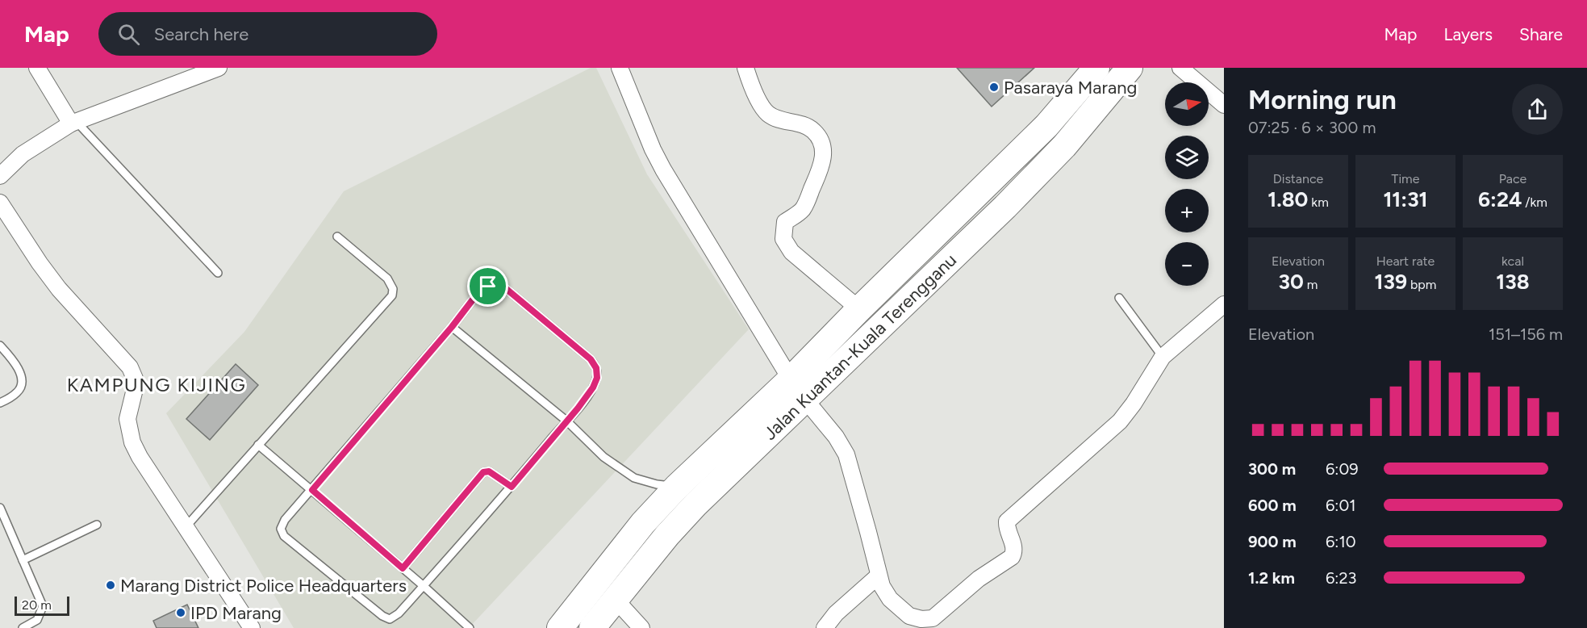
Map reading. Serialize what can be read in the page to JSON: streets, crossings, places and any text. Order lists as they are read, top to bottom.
{
  "streets": {
    "highway": ["Jalan Kuantan-Kuala Terengganu"]
  },
  "districts": ["KAMPUNG KIJING"],
  "places": ["Pasaraya Marang", "Marang District Police Headquarters", "IPD Marang"],
  "scale_bar": "20 m",
  "north": "right",
  "page": {
    "header": "Map",
    "search": "Search here",
    "nav": ["Map", "Layers", "Share"],
    "heading": ["Morning run", "07:25 · 6 × 300 m"],
    "map_buttons": ["+", "−"],
    "stats": [
      ["Distance", "1.80 km"],
      ["Time", "11:31"],
      ["Pace", "6:24 /km"],
      ["Elevation", "30 m"],
      ["Heart rate", "139 bpm"],
      ["kcal", "138"]
    ],
    "chart": ["Elevation", "151–156 m"],
    "list": [
      {
        "name": "300 m",
        "note": "6:09"
      },
      {
        "name": "600 m",
        "note": "6:01"
      },
      {
        "name": "900 m",
        "note": "6:10"
      },
      {
        "name": "1.2 km",
        "note": "6:23"
      }
    ],
    "scale": "20 m"
  }
}
